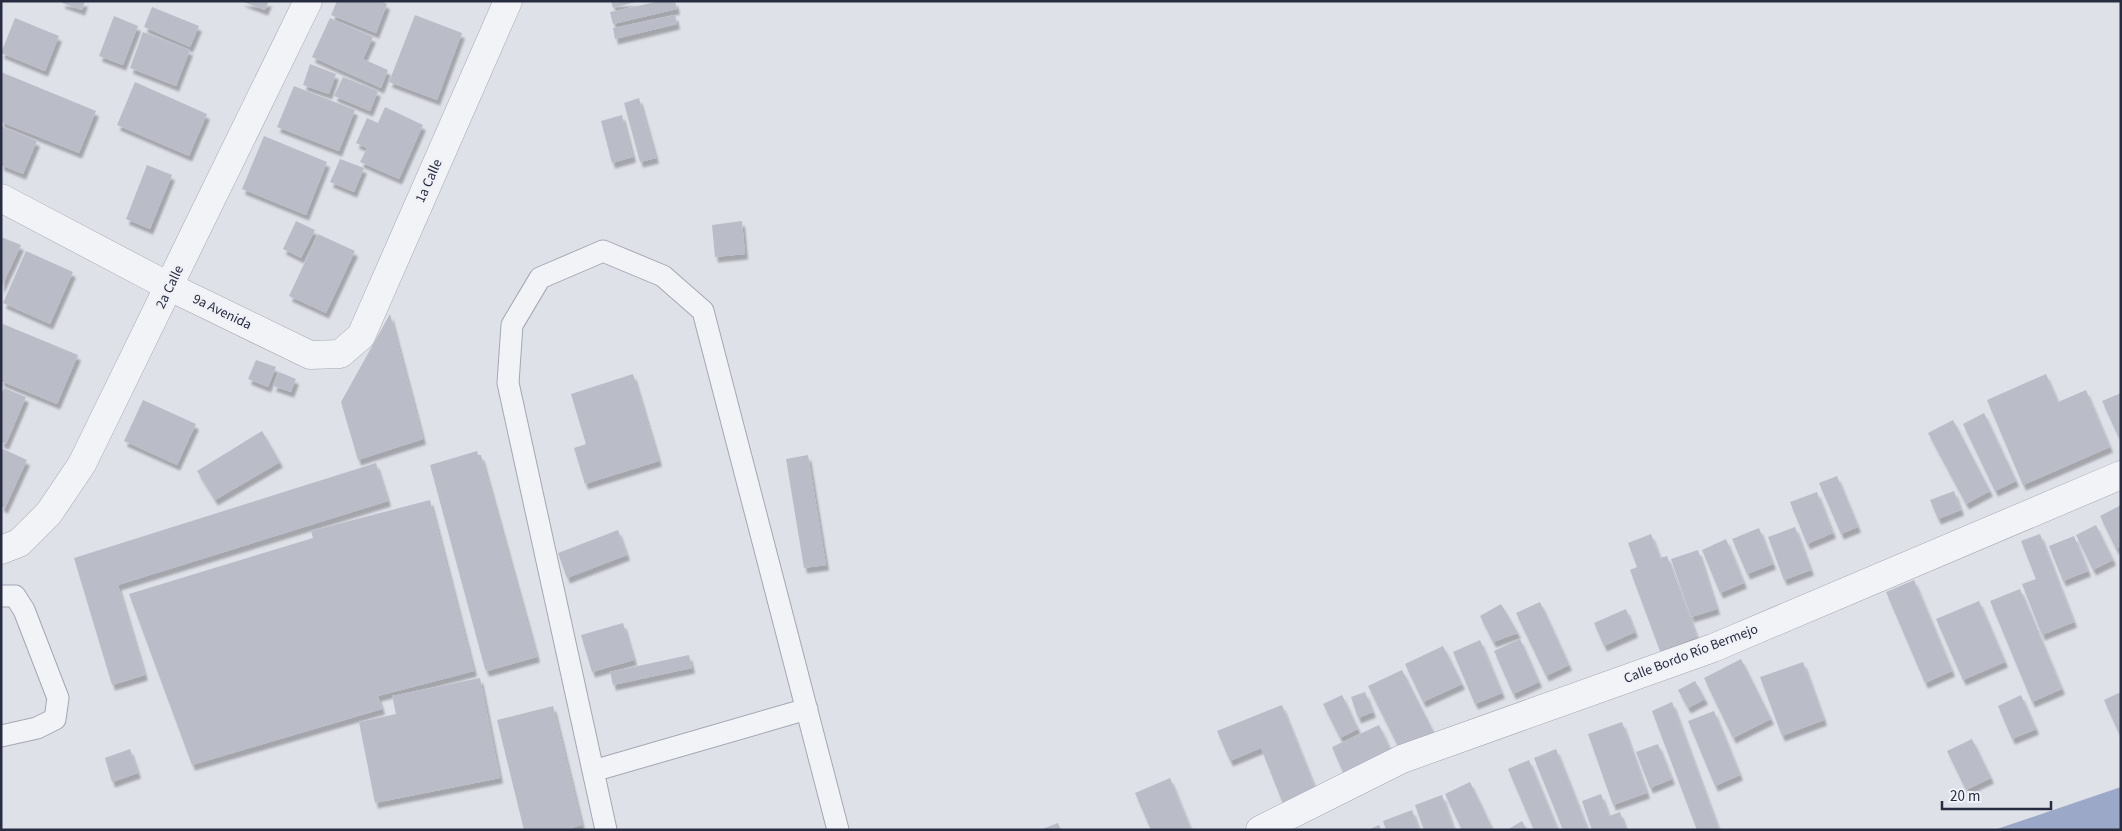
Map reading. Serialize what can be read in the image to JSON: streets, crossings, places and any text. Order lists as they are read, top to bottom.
{
  "streets": {
    "street": [
      "1a Calle",
      "2a Calle",
      "9a Avenida",
      "Calle Bordo Río Bermejo"
    ]
  },
  "crossings": [
    ["1a Calle", "9a Avenida"],
    ["2a Calle", "9a Avenida"]
  ],
  "scale_bar": "20 m"
}
